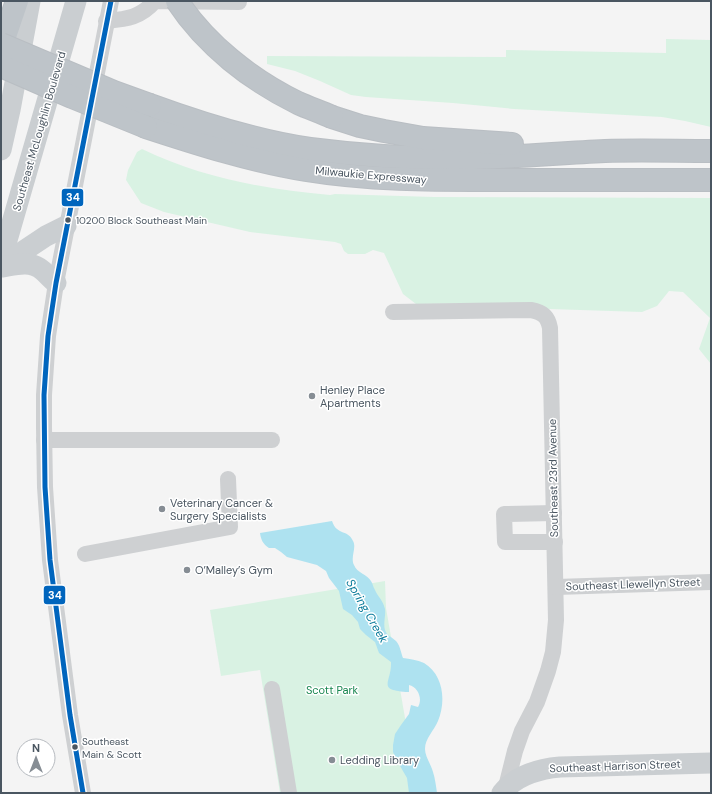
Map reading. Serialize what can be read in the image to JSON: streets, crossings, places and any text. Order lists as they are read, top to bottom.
{
  "streets": {
    "highway": ["Milwaukie Expressway"],
    "main road": ["Southeast McLoughlin Boulevard", "Southeast Harrison Street"],
    "street": ["Southeast 23rd Avenue", "Southeast Llewellyn Street"]
  },
  "crossings": [
    ["Southeast 23rd Avenue", "Southeast Llewellyn Street"],
    ["Southeast 23rd Avenue", "Southeast Harrison Street"]
  ],
  "water": ["Spring Creek"],
  "parks": ["Scott Park"],
  "places": [
    "10200 Block Southeast Main",
    "Henley Place Apartments",
    "Veterinary Cancer & Surgery Specialists",
    "O’Malley’s Gym",
    "Southeast Main & Scott",
    "Ledding Library"
  ],
  "lines": ["transit line 34"],
  "north": "top"
}
